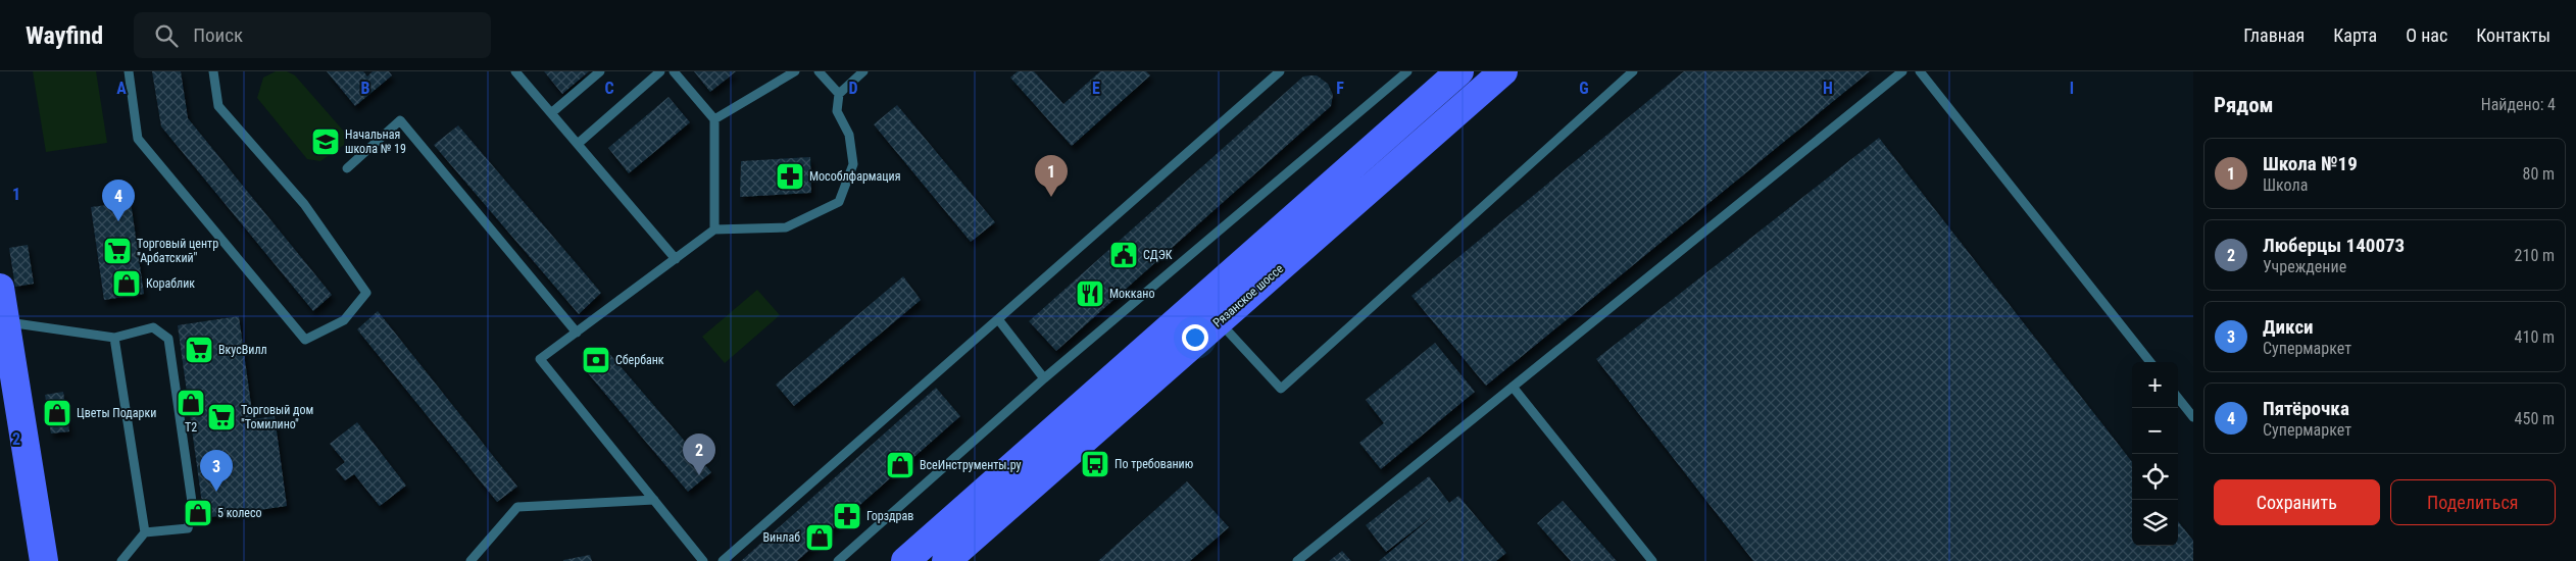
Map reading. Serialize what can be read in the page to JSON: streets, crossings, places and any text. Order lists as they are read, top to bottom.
{
  "streets": {
    "main road": ["Рязанское шоссе"]
  },
  "places": {
    "school or university": ["Начальная школа № 19"],
    "pharmacy": ["Мособлфармация", "Горздрав"],
    "supermarket": ["Торговый центр \"Арбатский\"", "ВкусВилл", "Торговый дом \"Томилино\""],
    "public building": ["СДЭК"],
    "shop": [
      "Кораблик",
      "T2",
      "Цветы Подарки",
      "ВсеИнструменты.ру",
      "5 колесо",
      "Винлаб"
    ],
    "restaurant": ["Моккано"],
    "bank": ["Сбербанк"],
    "bus stop": ["По требованию"]
  },
  "page": {
    "header": "Wayfind",
    "search": "Поиск",
    "nav": [
      "Главная",
      "Карта",
      "О нас",
      "Контакты"
    ],
    "heading": ["Рядом", "Найдено: 4"],
    "list": [
      {
        "mark": "1",
        "name": "Школа №19",
        "note": "Школа",
        "value": "80 m"
      },
      {
        "mark": "2",
        "name": "Люберцы 140073",
        "note": "Учреждение",
        "value": "210 m"
      },
      {
        "mark": "3",
        "name": "Дикси",
        "note": "Супермаркет",
        "value": "410 m"
      },
      {
        "mark": "4",
        "name": "Пятёрочка",
        "note": "Супермаркет",
        "value": "450 m"
      }
    ],
    "pins": [
      "1",
      "4",
      "2",
      "3"
    ],
    "map_buttons": ["+", "−"],
    "buttons": ["Сохранить", "Поделиться"]
  },
  "grid": {
    "columns": [
      "A",
      "B",
      "C",
      "D",
      "E",
      "F",
      "G",
      "H",
      "I"
    ],
    "rows": ["1", "2"]
  }
}
